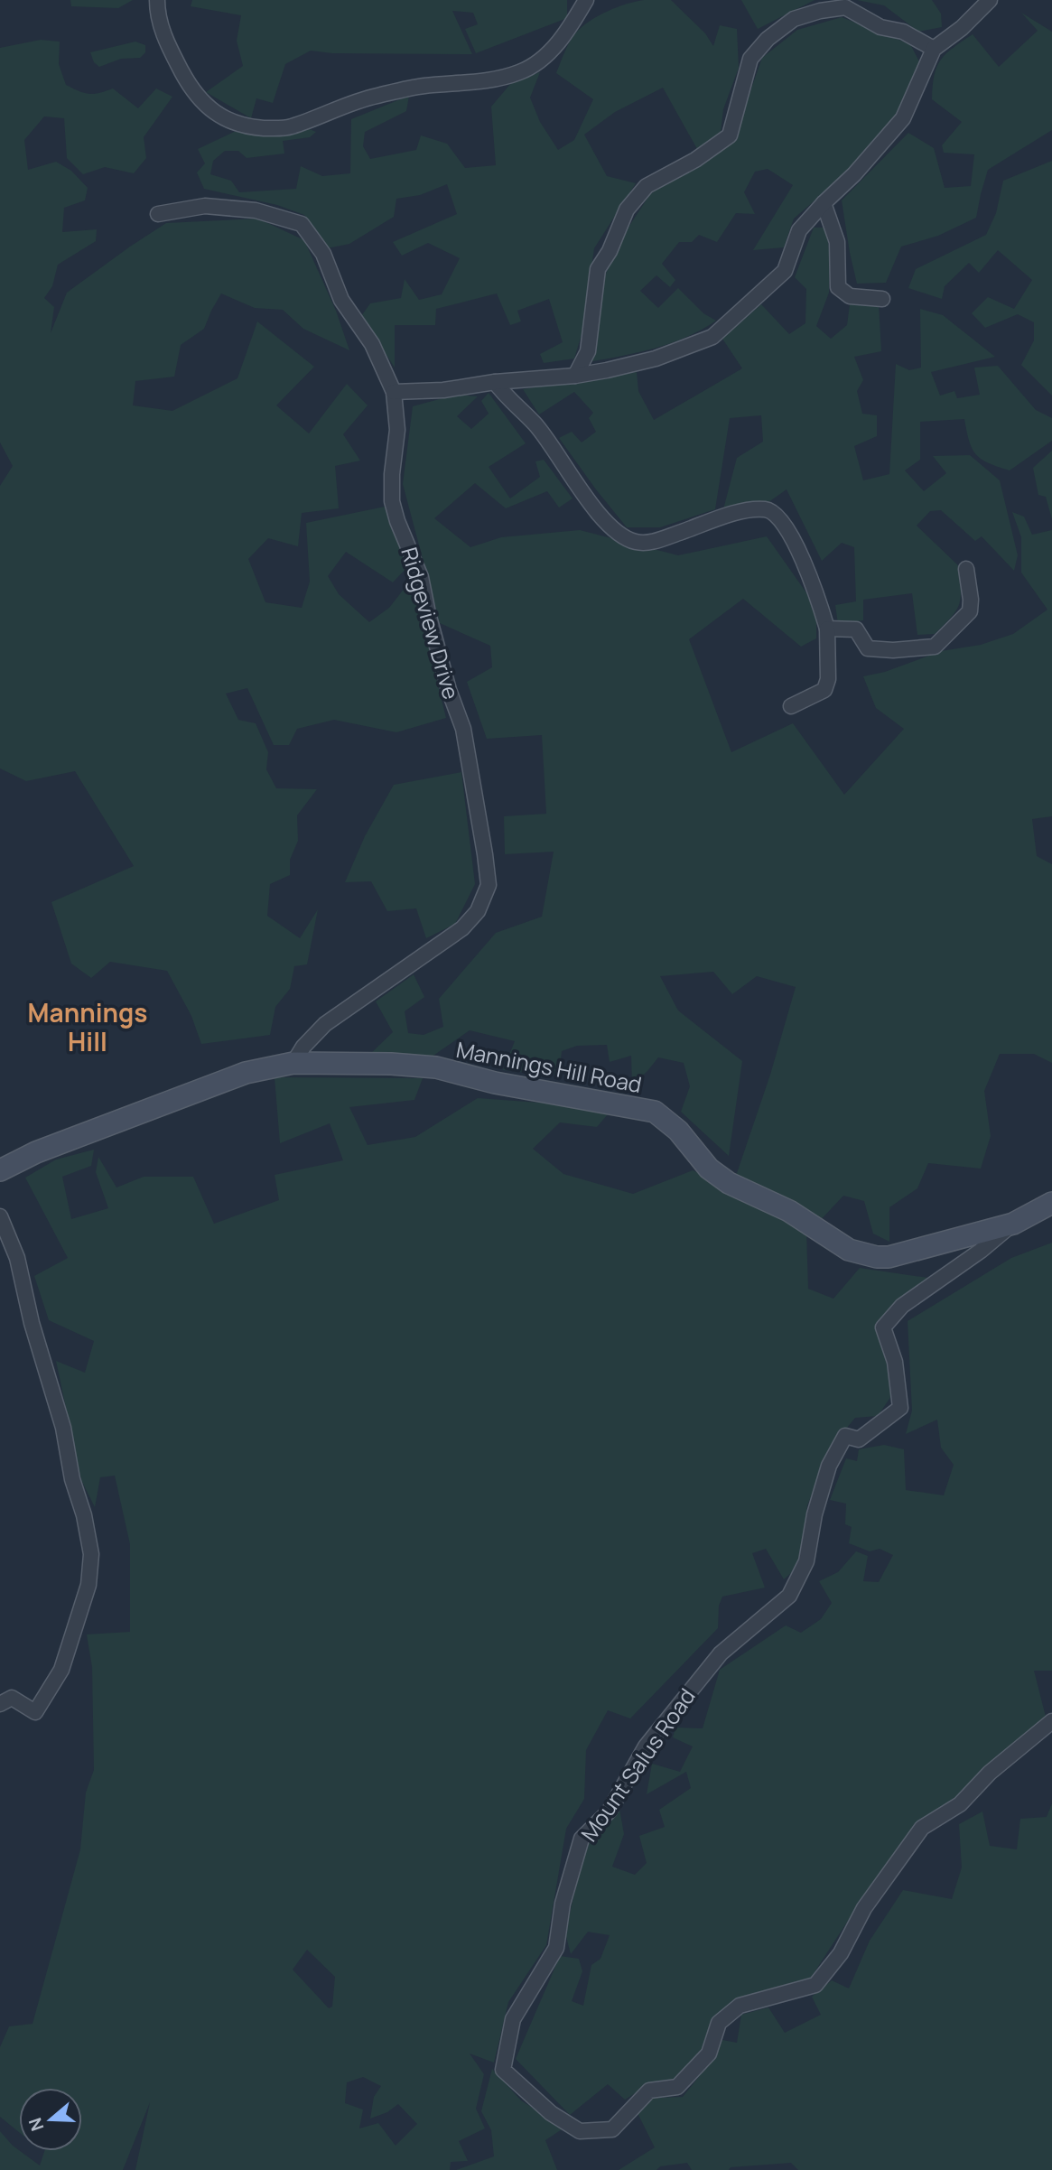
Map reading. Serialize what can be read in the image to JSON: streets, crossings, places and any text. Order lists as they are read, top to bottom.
{
  "streets": {
    "main road": ["Mannings Hill Road"],
    "street": ["Ridgeview Drive", "Mount Salus Road"]
  },
  "crossings": [
    ["Ridgeview Drive", "Mannings Hill Road"],
    ["Mannings Hill Road", "Mount Salus Road"]
  ],
  "districts": ["Mannings Hill"],
  "north": "left"
}
